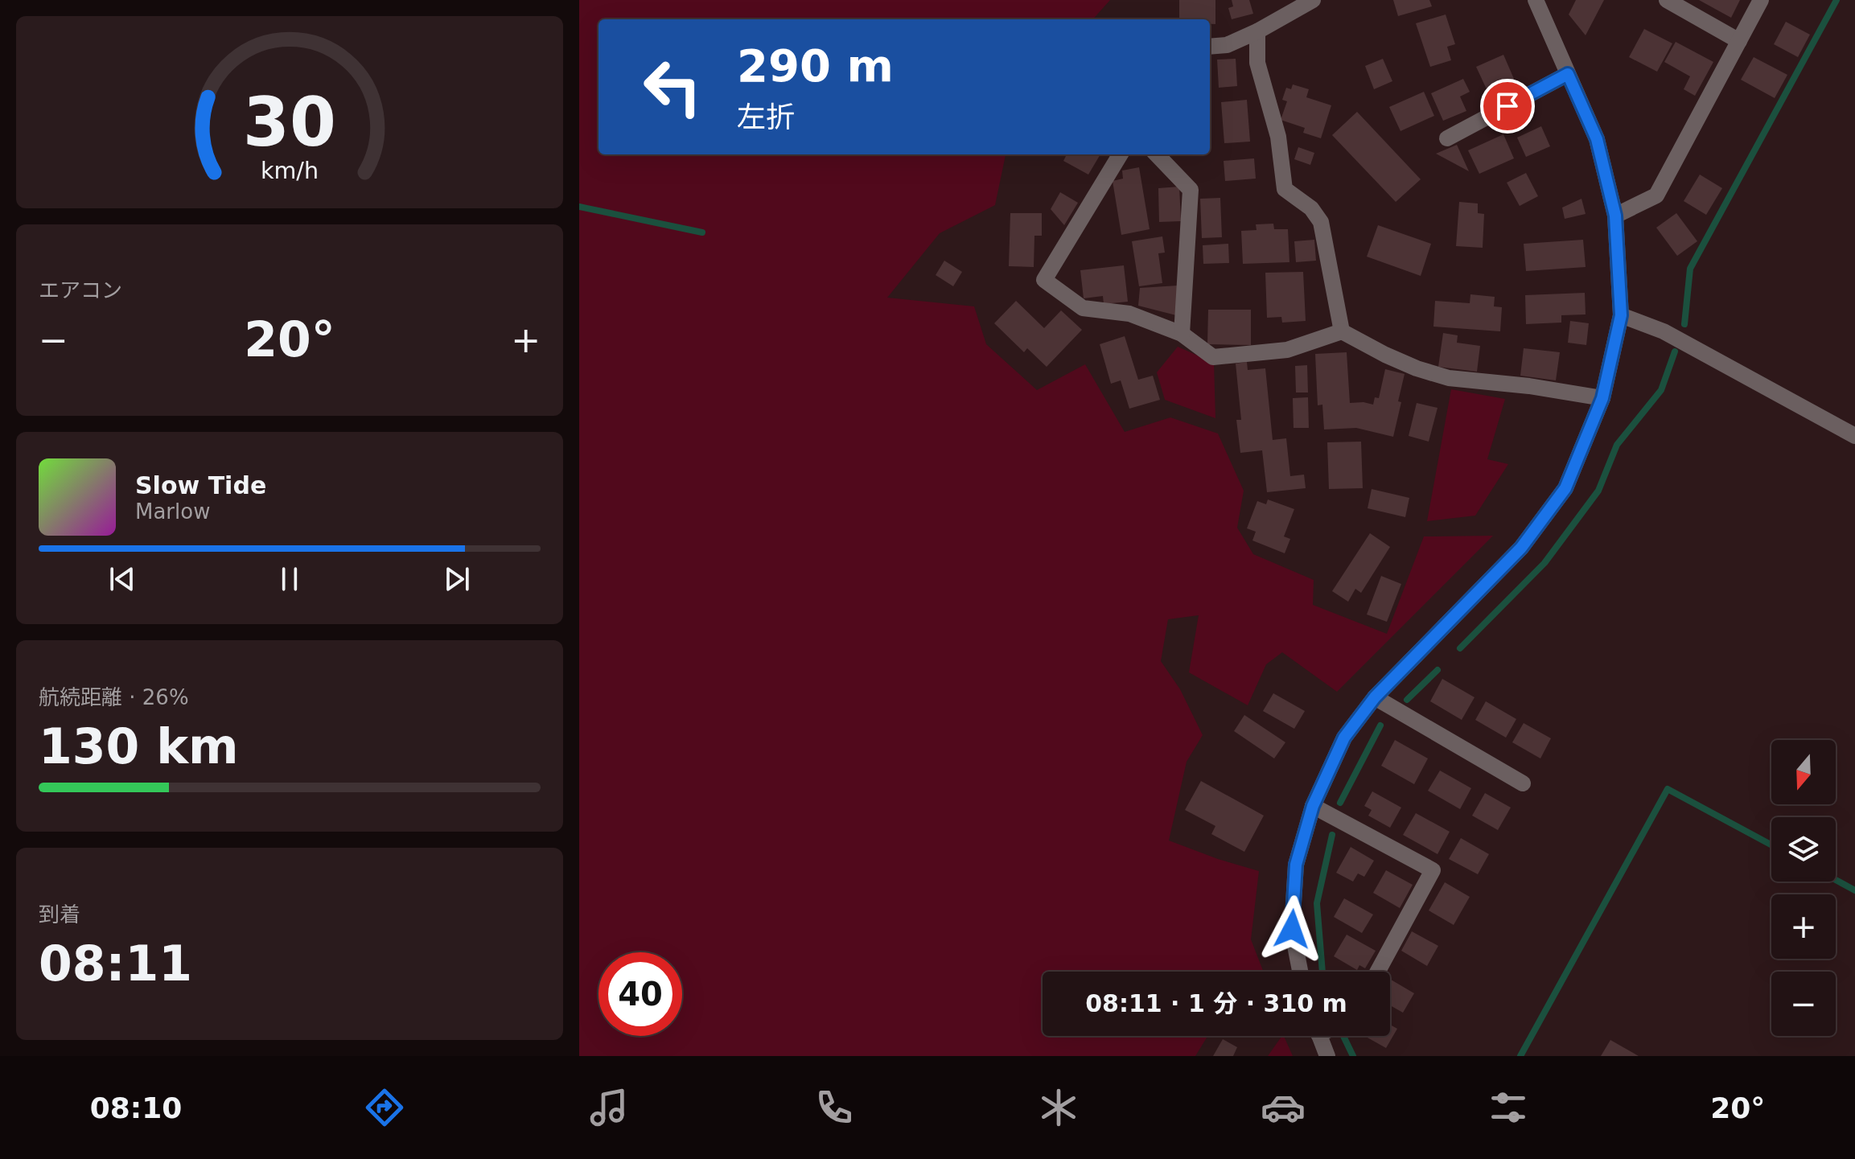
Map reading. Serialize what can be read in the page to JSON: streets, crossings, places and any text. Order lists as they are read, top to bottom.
{
  "north": "bottom",
  "page": {
    "turn": ["290 m", "左折"],
    "tile": [
      "エアコン",
      ["航続距離 · 26%", "130 km"],
      ["到着", "08:11"]
    ],
    "heat": ["−", "20°", "+"],
    "song": ["Slow Tide", "Marlow"],
    "map_buttons": ["+", "−"],
    "limit": "40",
    "trip": "08:11 · 1 分 · 310 m",
    "tabs": ["08:10", "20°"],
    "gauge": ["30", "km/h"]
  }
}
